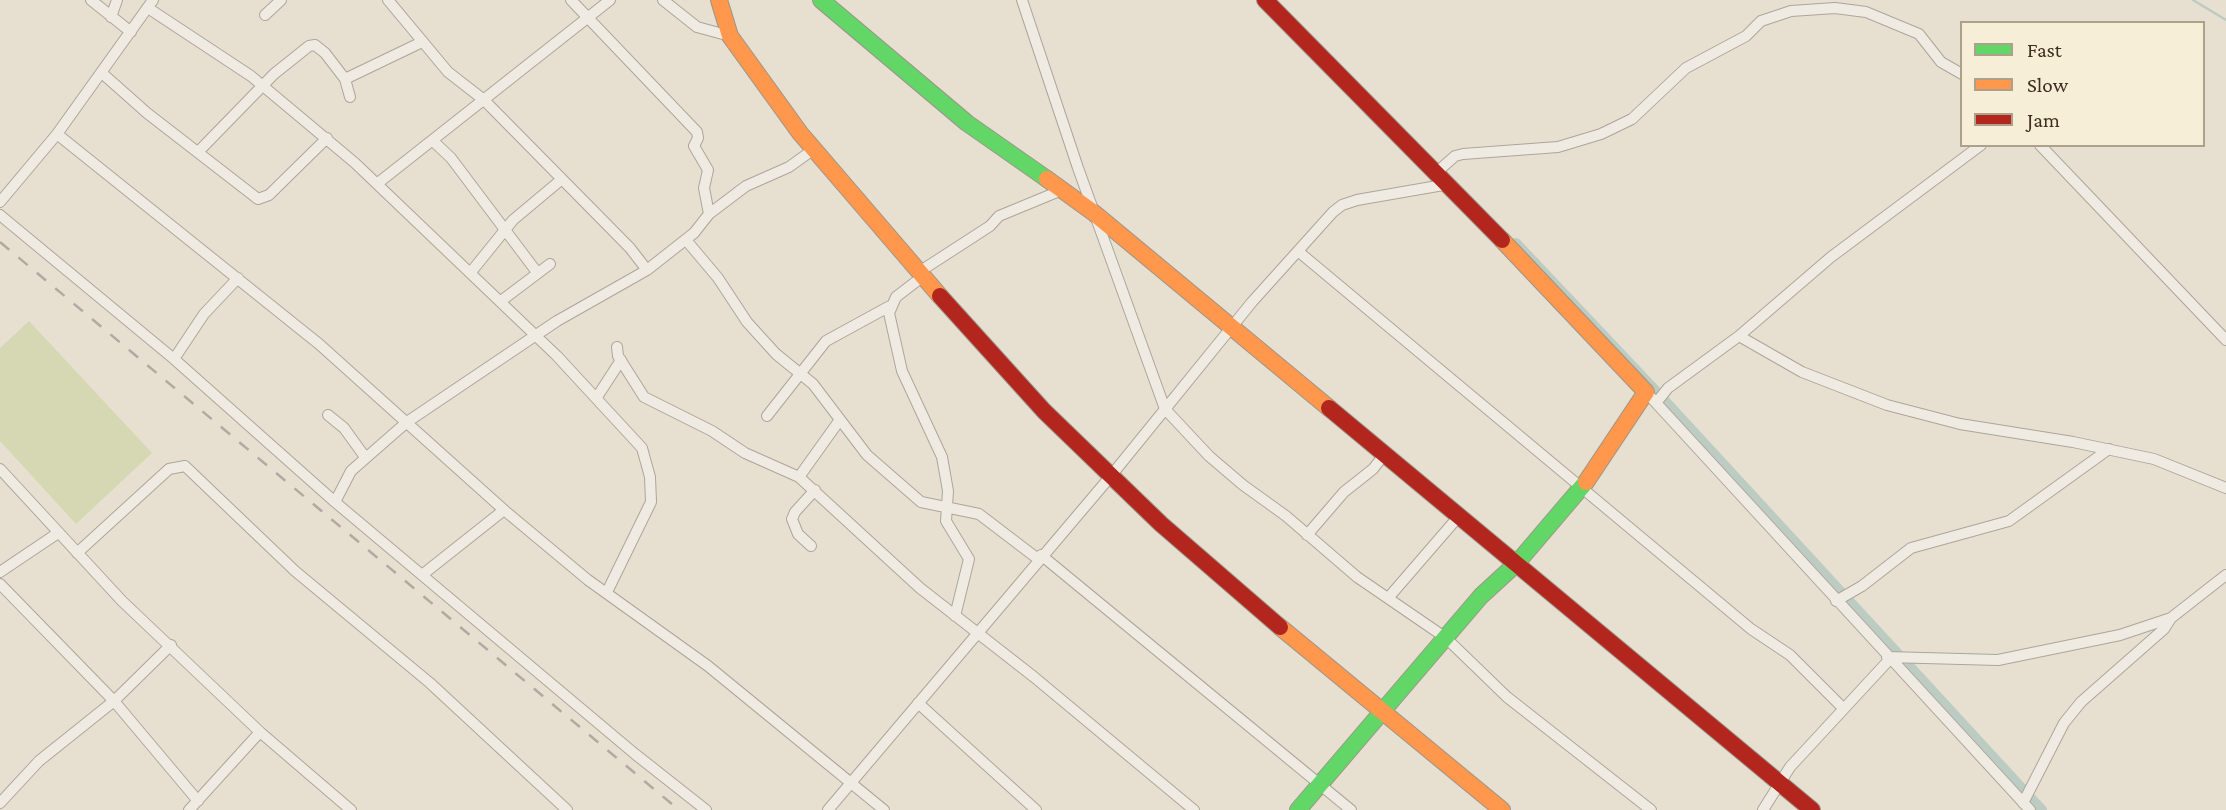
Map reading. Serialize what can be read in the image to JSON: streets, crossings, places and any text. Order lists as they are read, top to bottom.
{
  "legend": ["Fast", "Slow", "Jam"]
}
